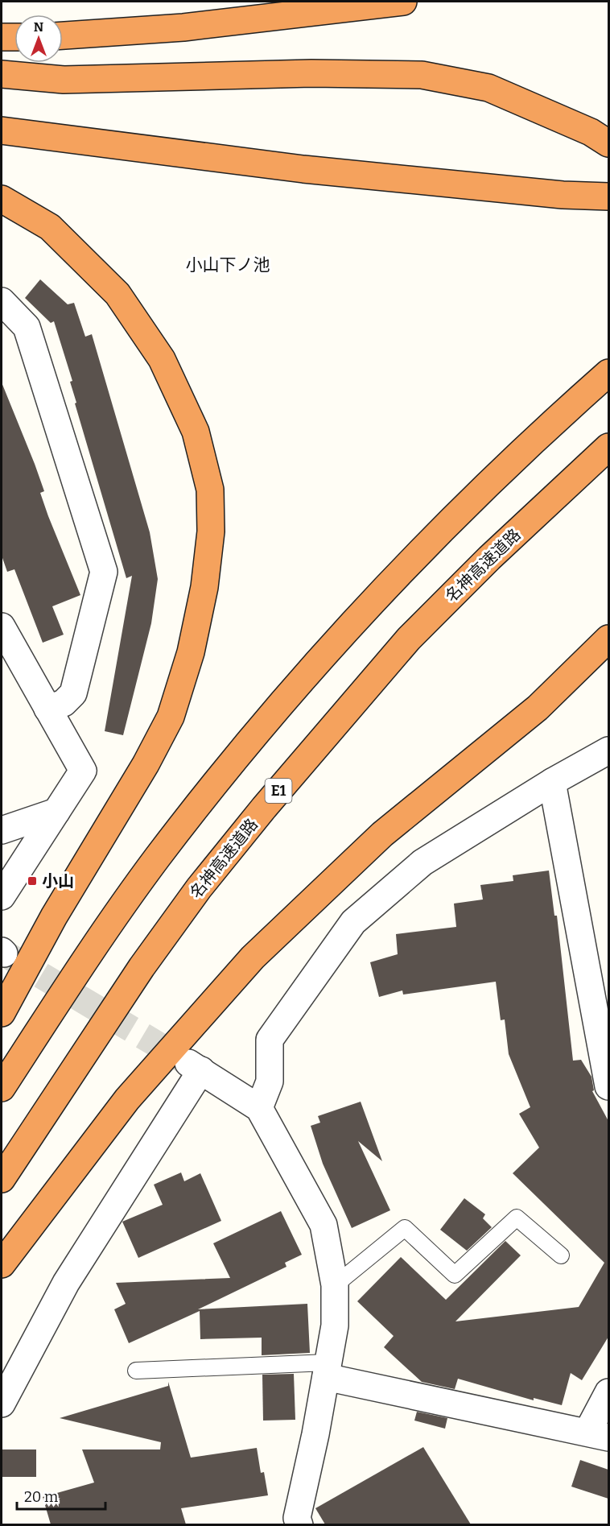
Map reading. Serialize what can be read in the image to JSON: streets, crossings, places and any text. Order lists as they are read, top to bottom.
{
  "streets": {
    "highway": ["名神高速道路", "E1"]
  },
  "districts": ["小山下ノ池"],
  "places": {
    "transit": ["小山"]
  },
  "scale_bar": "20 m",
  "north": "top"
}
